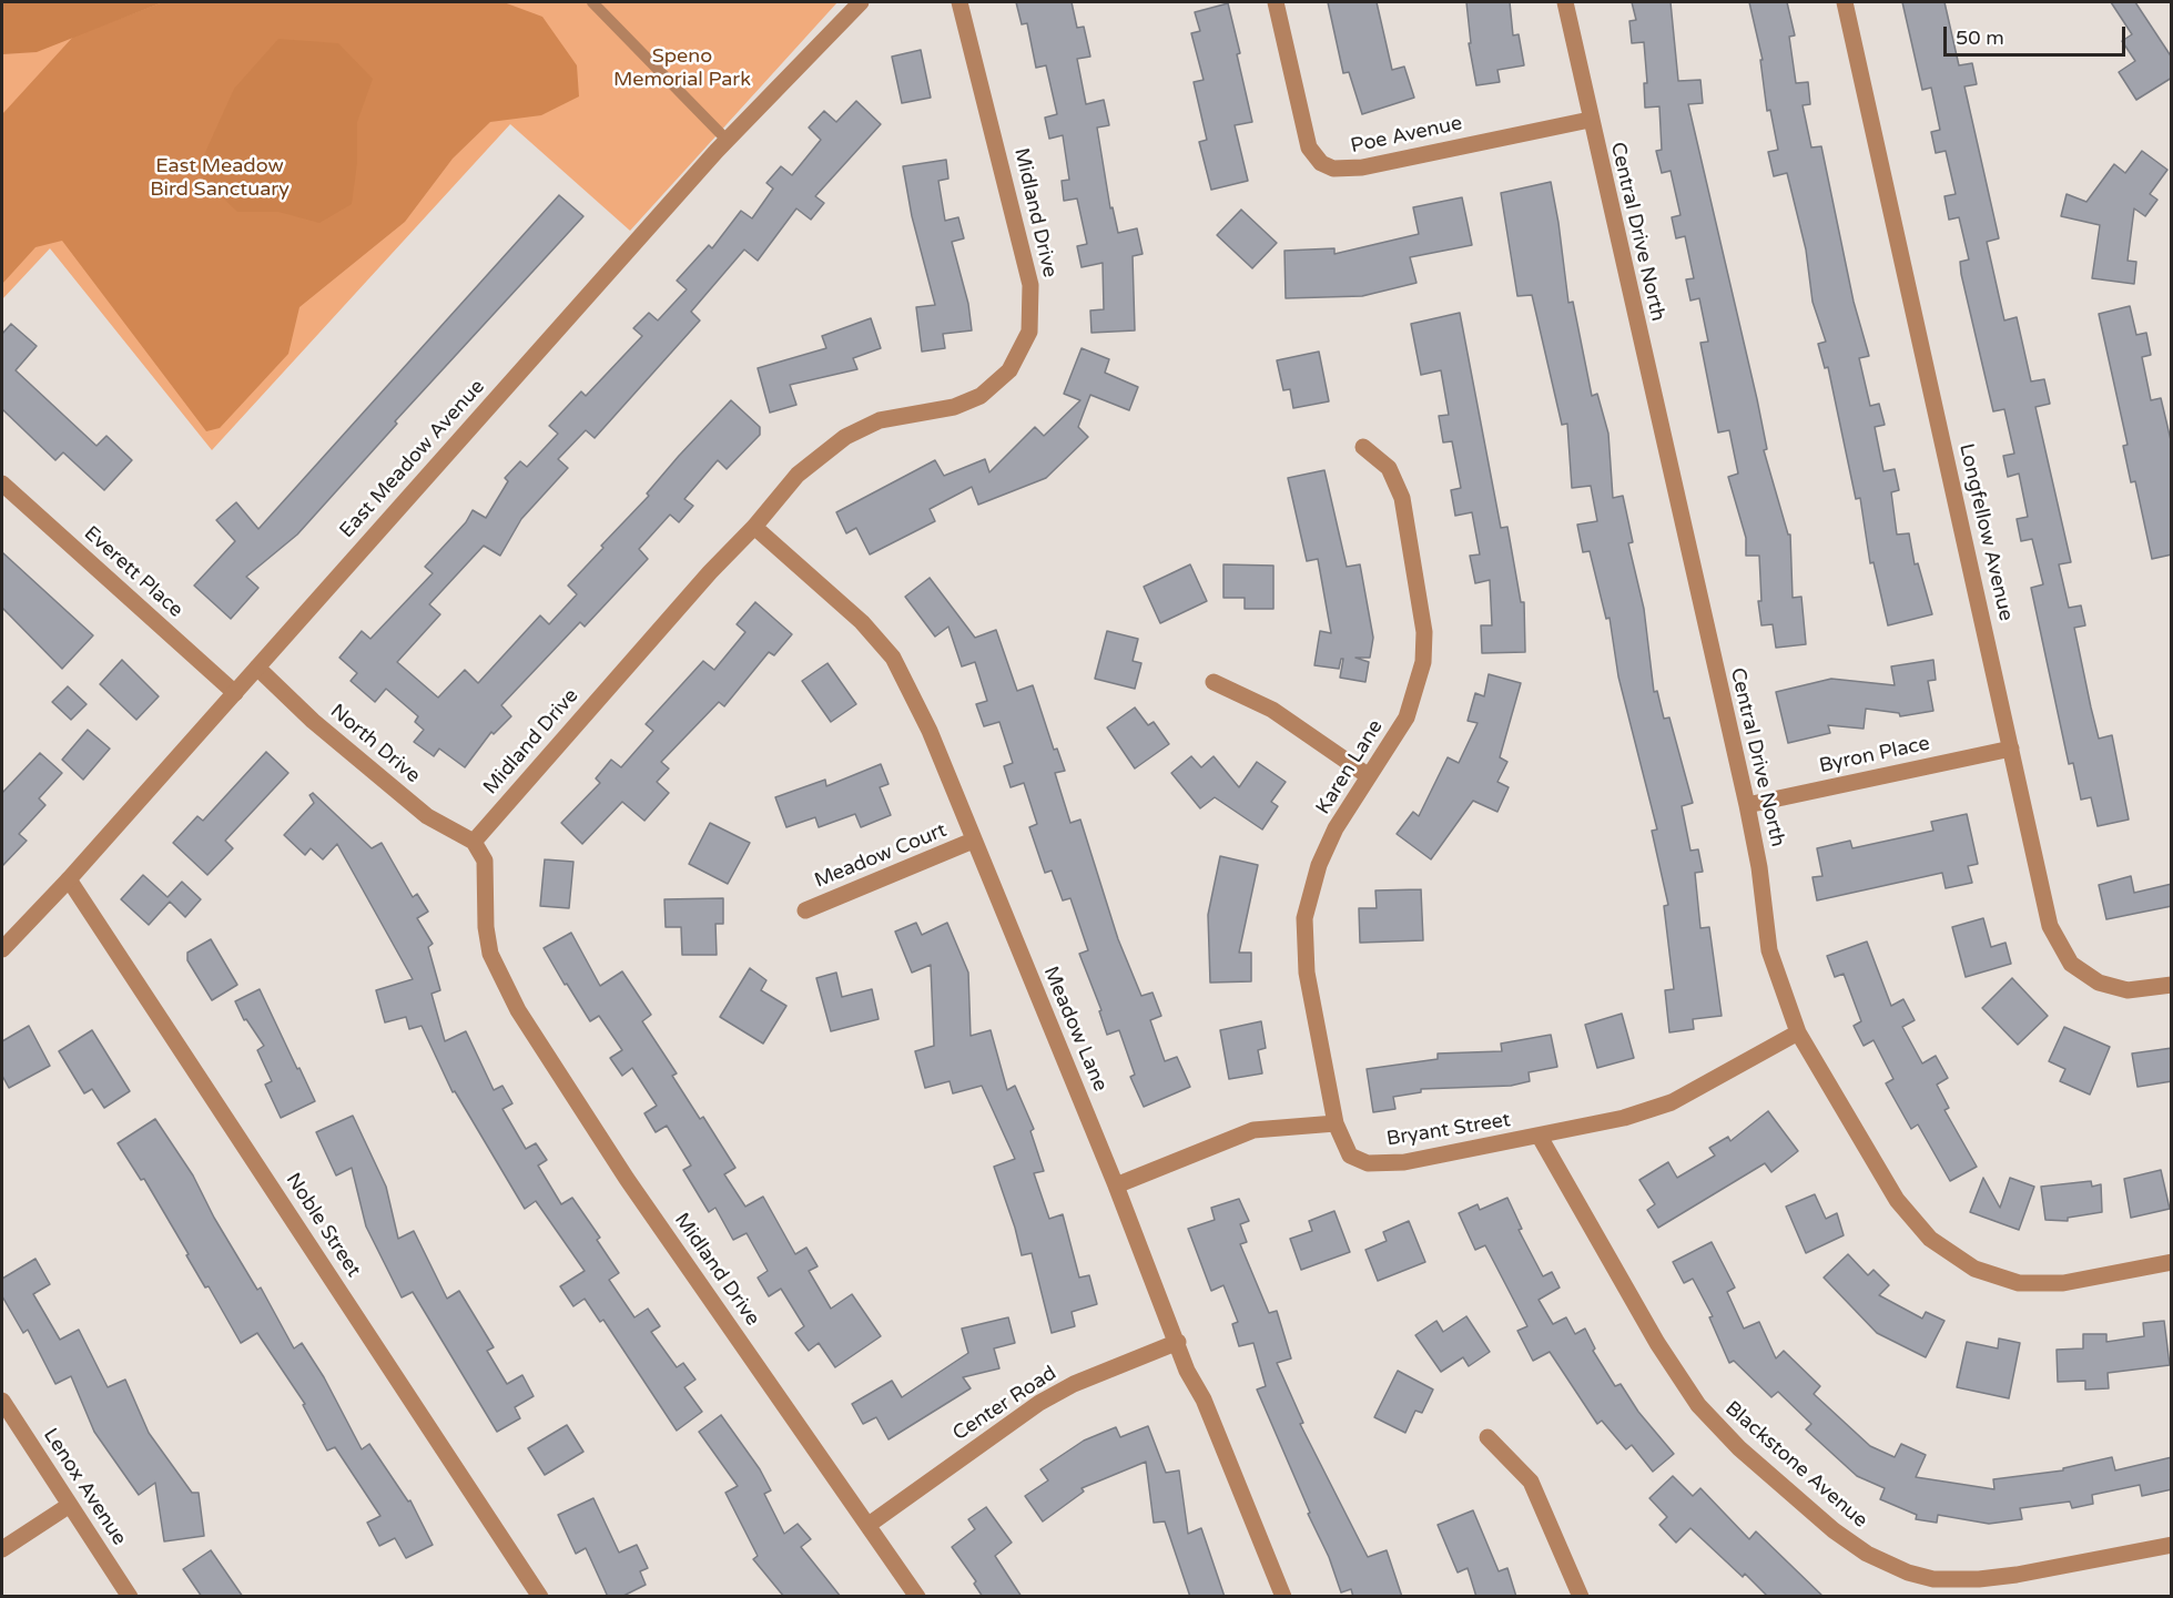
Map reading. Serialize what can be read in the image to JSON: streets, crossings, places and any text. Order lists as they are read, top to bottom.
{
  "streets": {
    "street": [
      "Poe Avenue",
      "Midland Drive",
      "Central Drive North",
      "East Meadow Avenue",
      "Longfellow Avenue",
      "Everett Place",
      "North Drive",
      "Byron Place",
      "Karen Lane",
      "Meadow Court",
      "Meadow Lane",
      "Bryant Street",
      "Noble Street",
      "Center Road",
      "Blackstone Avenue",
      "Lenox Avenue"
    ]
  },
  "crossings": [
    ["Poe Avenue", "Central Drive North"],
    ["Midland Drive", "North Drive"],
    ["Midland Drive", "Meadow Lane"],
    ["Midland Drive", "Center Road"],
    ["Central Drive North", "Byron Place"],
    ["Central Drive North", "Bryant Street"],
    ["East Meadow Avenue", "Everett Place"],
    ["East Meadow Avenue", "North Drive"],
    ["East Meadow Avenue", "Noble Street"],
    ["Longfellow Avenue", "Byron Place"],
    ["Karen Lane", "Bryant Street"],
    ["Meadow Court", "Meadow Lane"],
    ["Meadow Lane", "Center Road"],
    ["Bryant Street", "Blackstone Avenue"]
  ],
  "parks": ["Speno Memorial Park", "East Meadow Bird Sanctuary"],
  "scale_bar": "50 m"
}
